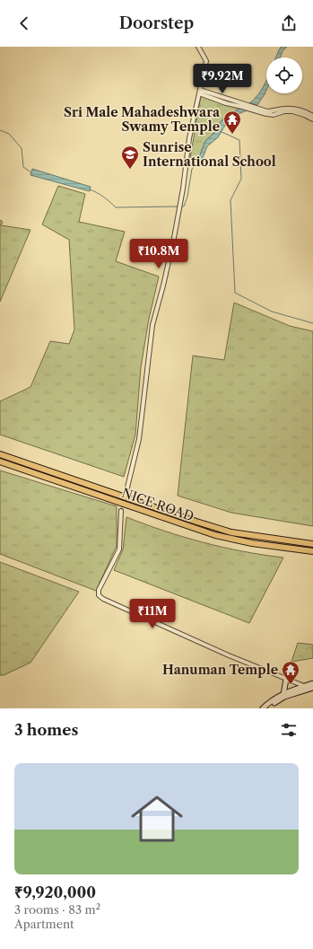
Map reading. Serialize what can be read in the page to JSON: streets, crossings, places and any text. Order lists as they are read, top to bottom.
{
  "streets": {
    "highway": ["NICE ROAD"]
  },
  "places": {
    "temple": ["Sri Male Mahadeshwara Swamy Temple", "Hanuman Temple"],
    "school or university": ["Sunrise International School"]
  },
  "page": {
    "header": "Doorstep",
    "price": ["₹9.92M", "₹10.8M", "₹11M"],
    "heading": "3 homes",
    "list": [
      {
        "name": "₹9,920,000",
        "note": "3 rooms · 83 m² · Apartment"
      }
    ]
  }
}
